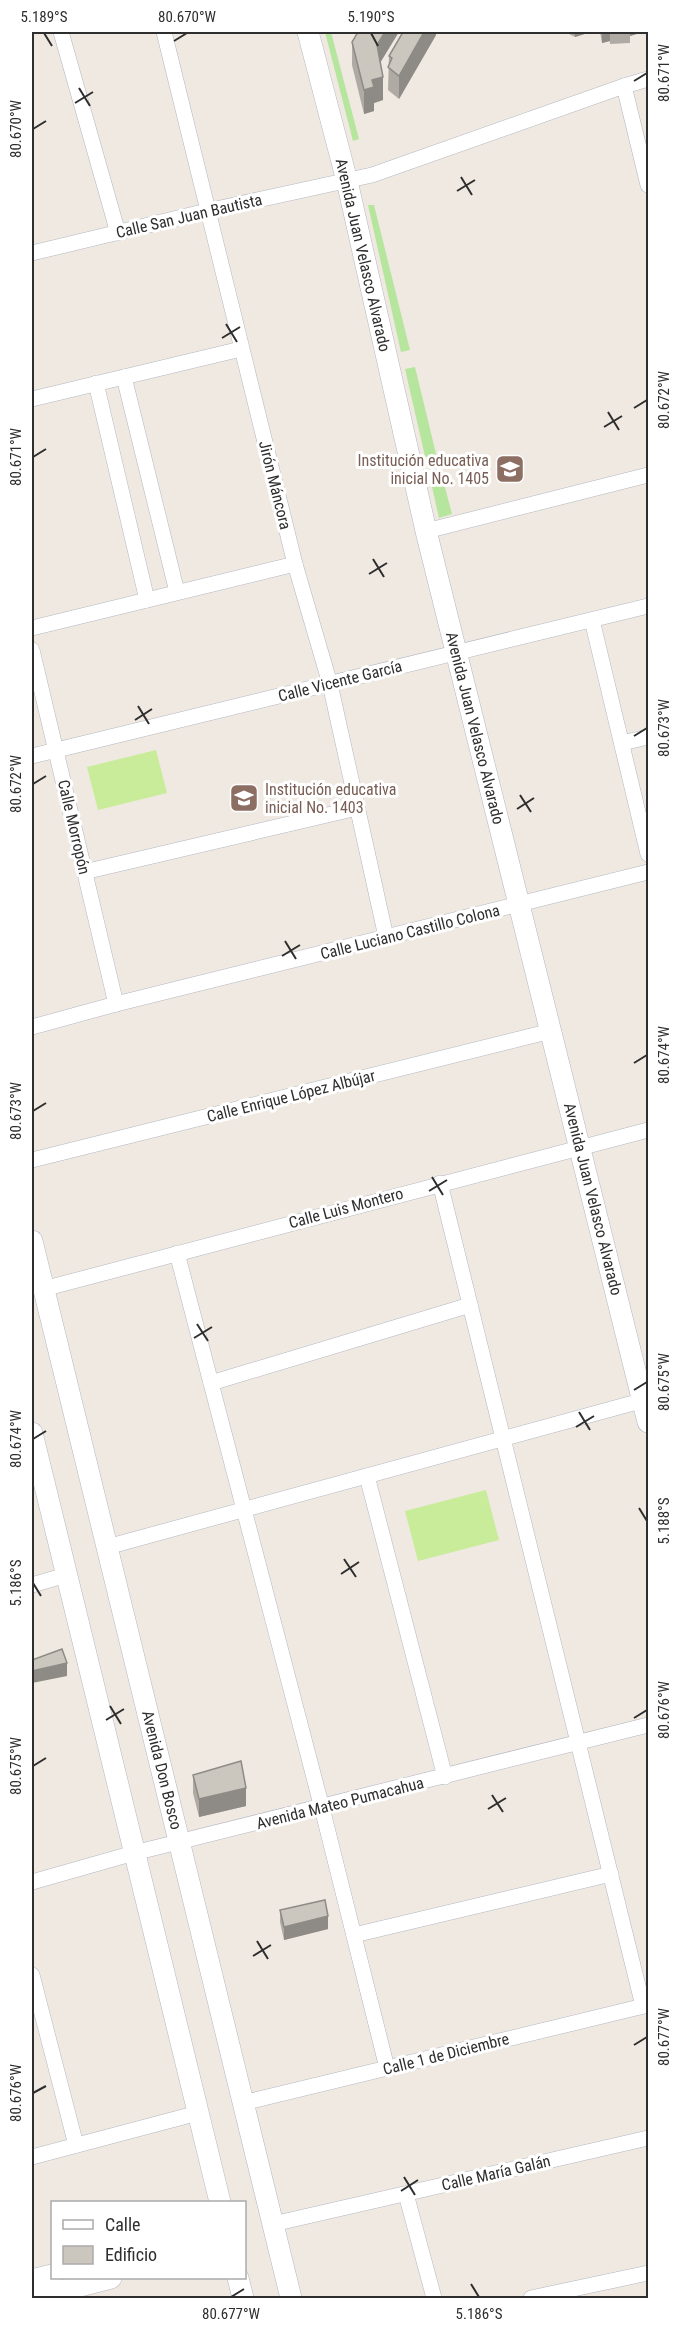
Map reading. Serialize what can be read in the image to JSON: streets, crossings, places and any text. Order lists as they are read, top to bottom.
{
  "streets": {
    "street": [
      "Calle San Juan Bautista",
      "Avenida Juan Velasco Alvarado",
      "Jirón Máncora",
      "Calle Vicente García",
      "Calle Morropón",
      "Calle Luciano Castillo Colona",
      "Calle Enrique López Albújar",
      "Calle Luis Montero",
      "Avenida Don Bosco",
      "Avenida Mateo Pumacahua",
      "Calle 1 de Diciembre",
      "Calle María Galán"
    ]
  },
  "crossings": [
    ["Calle San Juan Bautista", "Avenida Juan Velasco Alvarado"],
    ["Calle San Juan Bautista", "Jirón Máncora"],
    ["Avenida Juan Velasco Alvarado", "Calle Vicente García"],
    ["Avenida Juan Velasco Alvarado", "Calle Luciano Castillo Colona"],
    ["Avenida Juan Velasco Alvarado", "Calle Enrique López Albújar"],
    ["Avenida Juan Velasco Alvarado", "Calle Luis Montero"],
    ["Jirón Máncora", "Calle Vicente García"],
    ["Jirón Máncora", "Calle Luciano Castillo Colona"],
    ["Calle Vicente García", "Calle Morropón"],
    ["Calle Morropón", "Calle Luciano Castillo Colona"],
    ["Calle Luis Montero", "Avenida Don Bosco"],
    ["Avenida Don Bosco", "Avenida Mateo Pumacahua"],
    ["Avenida Don Bosco", "Calle 1 de Diciembre"],
    ["Avenida Don Bosco", "Calle María Galán"]
  ],
  "places": {
    "school or university": ["Institución educativa inicial No. 1405", "Institución educativa inicial No. 1403"]
  },
  "legend": ["Calle", "Edificio"],
  "coordinates": [
    "5.189°S",
    "80.670°W",
    "5.190°S",
    "80.671°W",
    "80.672°W",
    "80.673°W",
    "80.674°W",
    "80.675°W",
    "5.188°S",
    "5.186°S",
    "80.676°W",
    "80.677°W"
  ]
}
